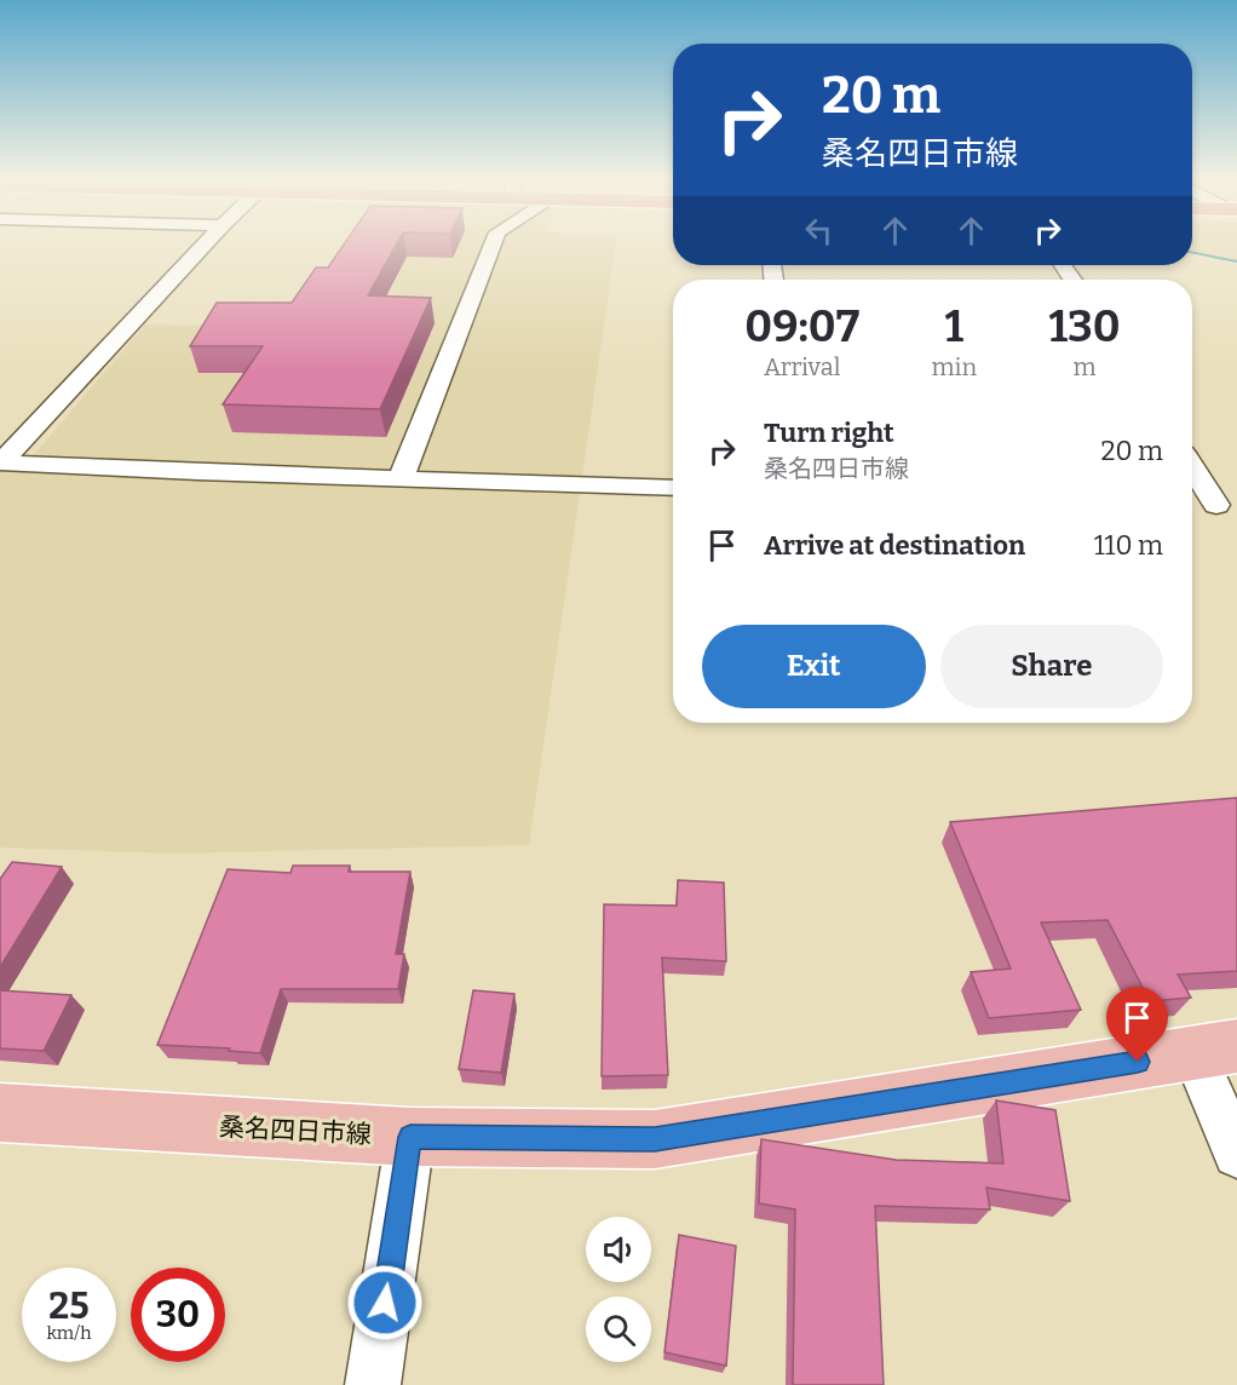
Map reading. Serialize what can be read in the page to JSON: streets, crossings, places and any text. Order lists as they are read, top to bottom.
{
  "streets": {
    "main road": ["桑名四日市線"]
  },
  "page": {
    "turn": ["20 m", "桑名四日市線"],
    "eta": [
      "09:07",
      "Arrival",
      "1",
      "min",
      "130",
      "m"
    ],
    "list": [
      {
        "name": "Turn right",
        "note": "桑名四日市線",
        "value": "20 m"
      },
      {
        "name": "Arrive at destination",
        "value": "110 m"
      }
    ],
    "buttons": ["Exit", "Share"],
    "speed": "25 km/h",
    "limit": "30"
  }
}
